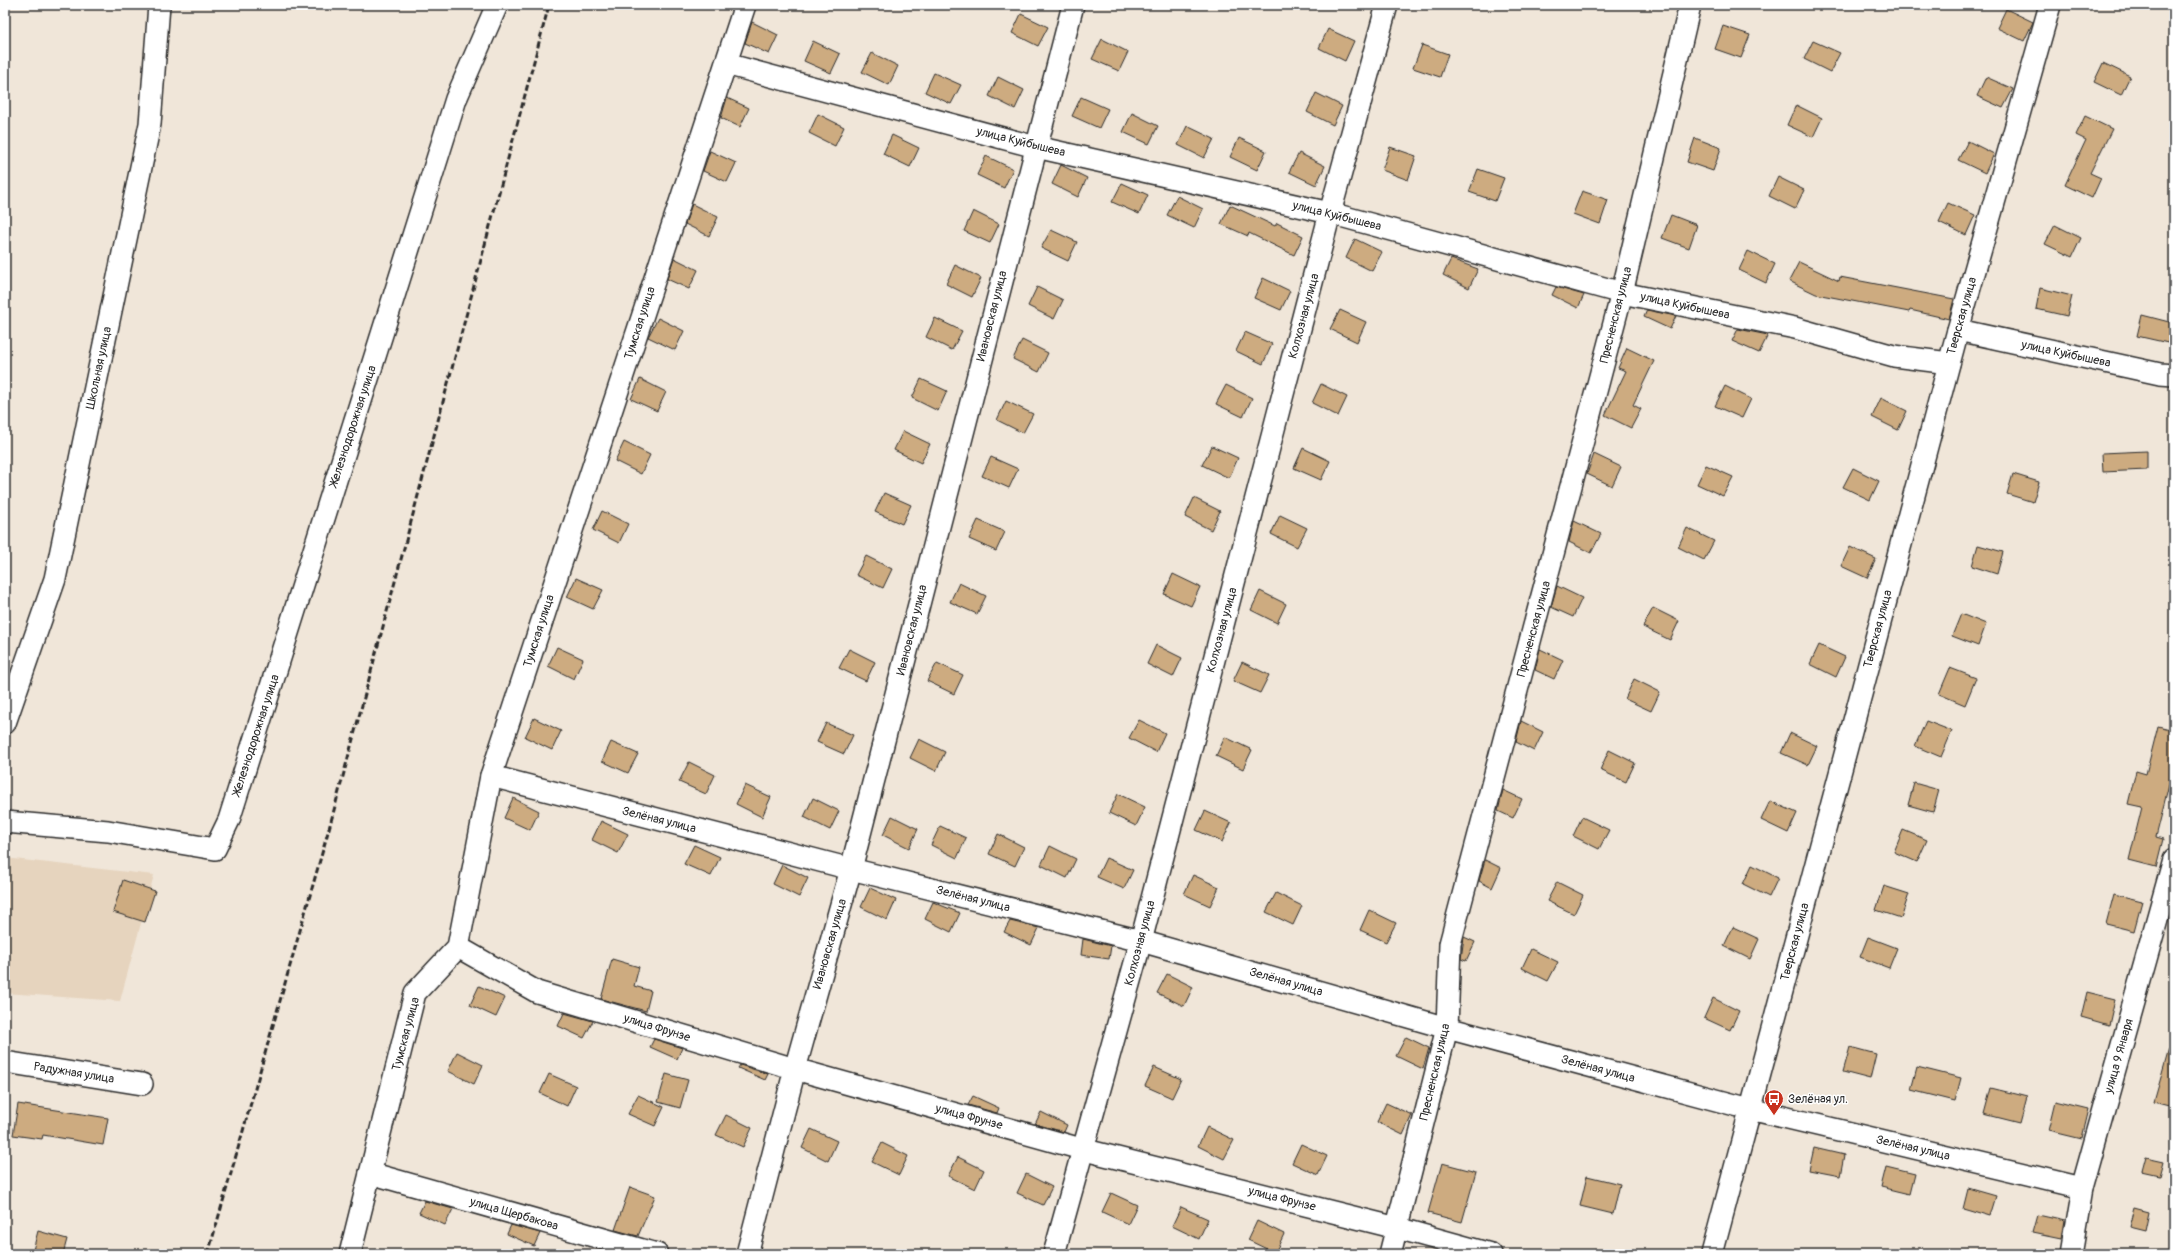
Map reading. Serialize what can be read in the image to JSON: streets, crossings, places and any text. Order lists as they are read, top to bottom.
{
  "streets": {
    "street": [
      "улица Куйбышева",
      "Пресненская улица",
      "Ивановская улица",
      "Колхозная улица",
      "Тверская улица",
      "Тумская улица",
      "Школьная улица",
      "Железнодорожная улица",
      "Зелёная улица",
      "улица Фрунзе",
      "улица 9 Января",
      "Радужная улица",
      "улица Щербакова"
    ]
  },
  "crossings": [
    ["улица Куйбышева", "Пресненская улица"],
    ["улица Куйбышева", "Ивановская улица"],
    ["улица Куйбышева", "Колхозная улица"],
    ["улица Куйбышева", "Тверская улица"],
    ["улица Куйбышева", "Тумская улица"],
    ["Пресненская улица", "Зелёная улица"],
    ["Пресненская улица", "улица Фрунзе"],
    ["Ивановская улица", "Зелёная улица"],
    ["Ивановская улица", "улица Фрунзе"],
    ["Колхозная улица", "Зелёная улица"],
    ["Колхозная улица", "улица Фрунзе"],
    ["Тверская улица", "Зелёная улица"],
    ["Тумская улица", "Зелёная улица"],
    ["Тумская улица", "улица Фрунзе"],
    ["Тумская улица", "улица Щербакова"],
    ["Зелёная улица", "улица 9 Января"]
  ],
  "places": {
    "bus stop": ["Зелёная ул."]
  }
}
